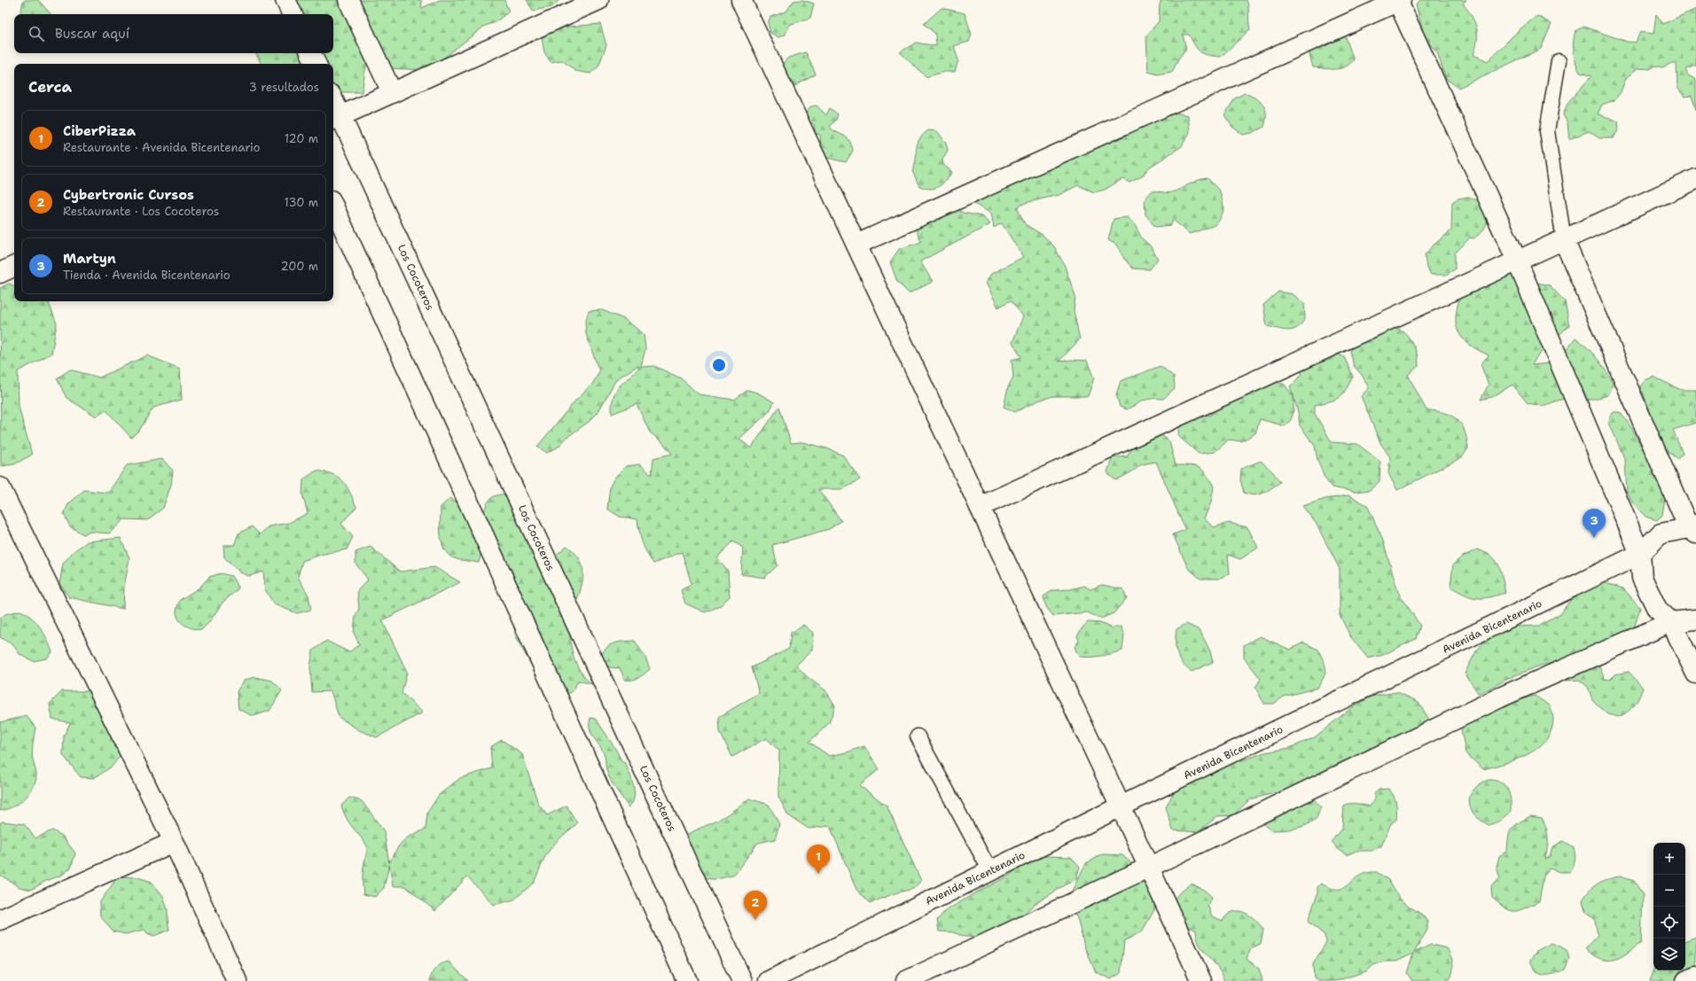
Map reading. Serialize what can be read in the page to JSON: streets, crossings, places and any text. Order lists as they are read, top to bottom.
{
  "streets": {
    "street": ["Los Cocoteros", "Avenida Bicentenario"]
  },
  "page": {
    "search": "Buscar aquí",
    "heading": ["Cerca", "3 resultados"],
    "list": [
      {
        "mark": "1",
        "name": "CiberPizza",
        "note": "Restaurante · Avenida Bicentenario",
        "value": "120 m"
      },
      {
        "mark": "2",
        "name": "Cybertronic Cursos",
        "note": "Restaurante · Los Cocoteros",
        "value": "130 m"
      },
      {
        "mark": "3",
        "name": "Martyn",
        "note": "Tienda · Avenida Bicentenario",
        "value": "200 m"
      }
    ],
    "pins": ["3", "1", "2"],
    "map_buttons": ["+", "−"]
  }
}
